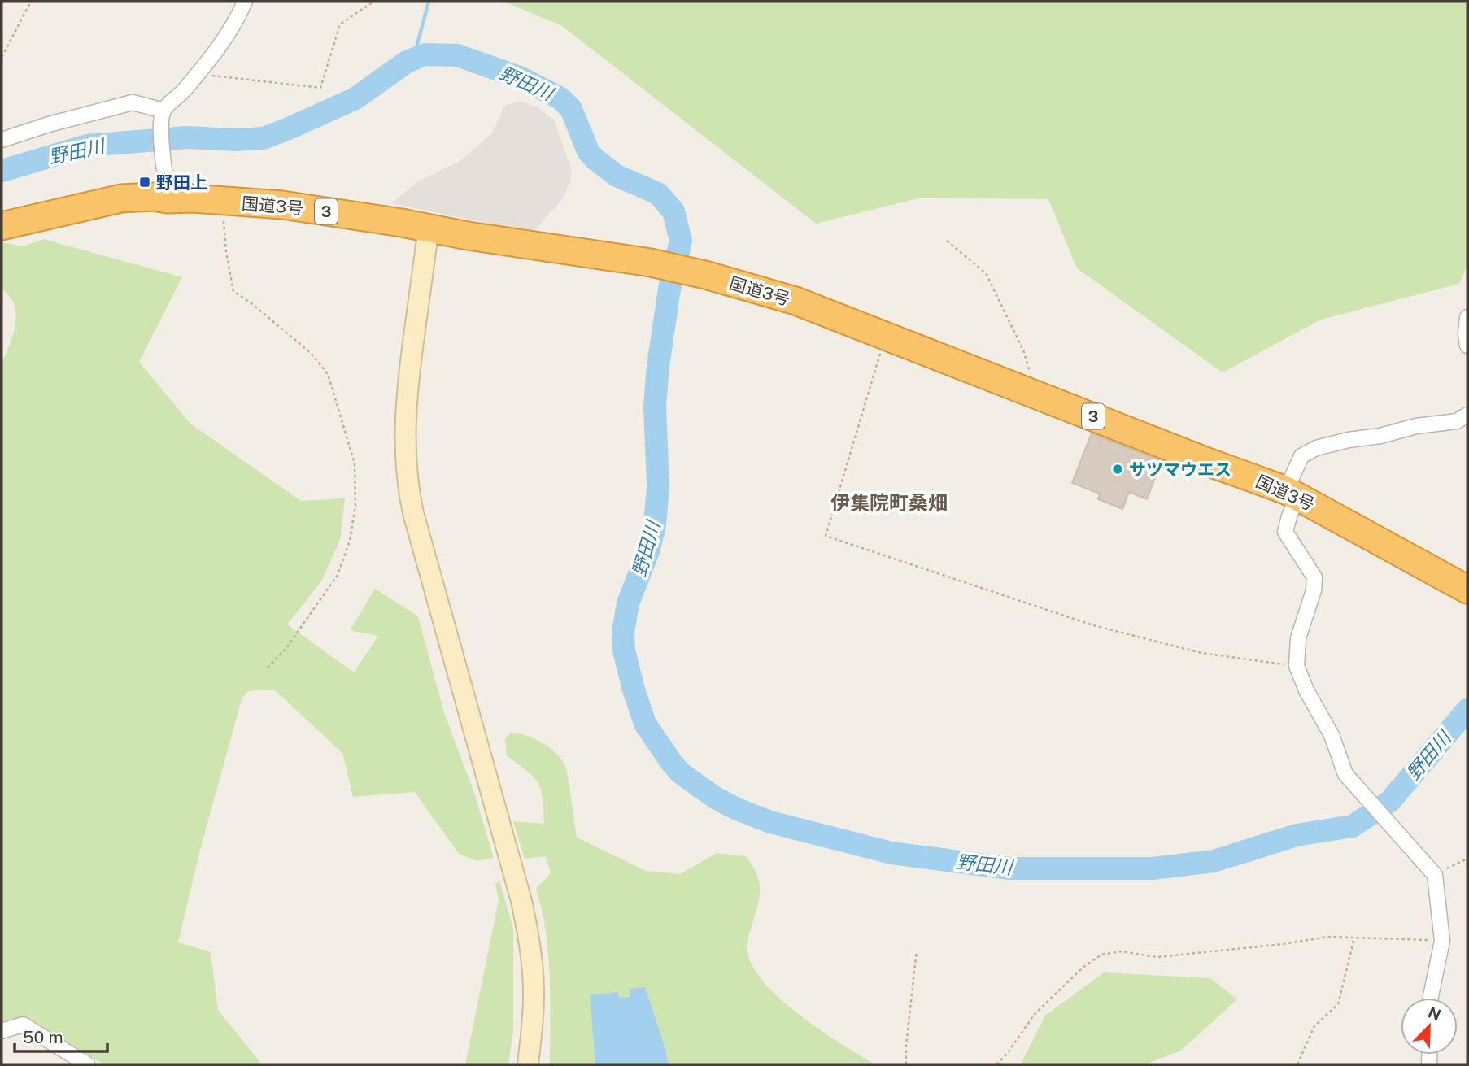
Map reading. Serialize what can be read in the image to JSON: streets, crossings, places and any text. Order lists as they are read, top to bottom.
{
  "streets": {
    "highway": ["国道3号", "3"]
  },
  "districts": ["伊集院町桑畑"],
  "water": ["野田川"],
  "places": {
    "transit": ["野田上"],
    "other": ["サツマウエス"]
  },
  "scale_bar": "50 m",
  "north": "top right"
}
